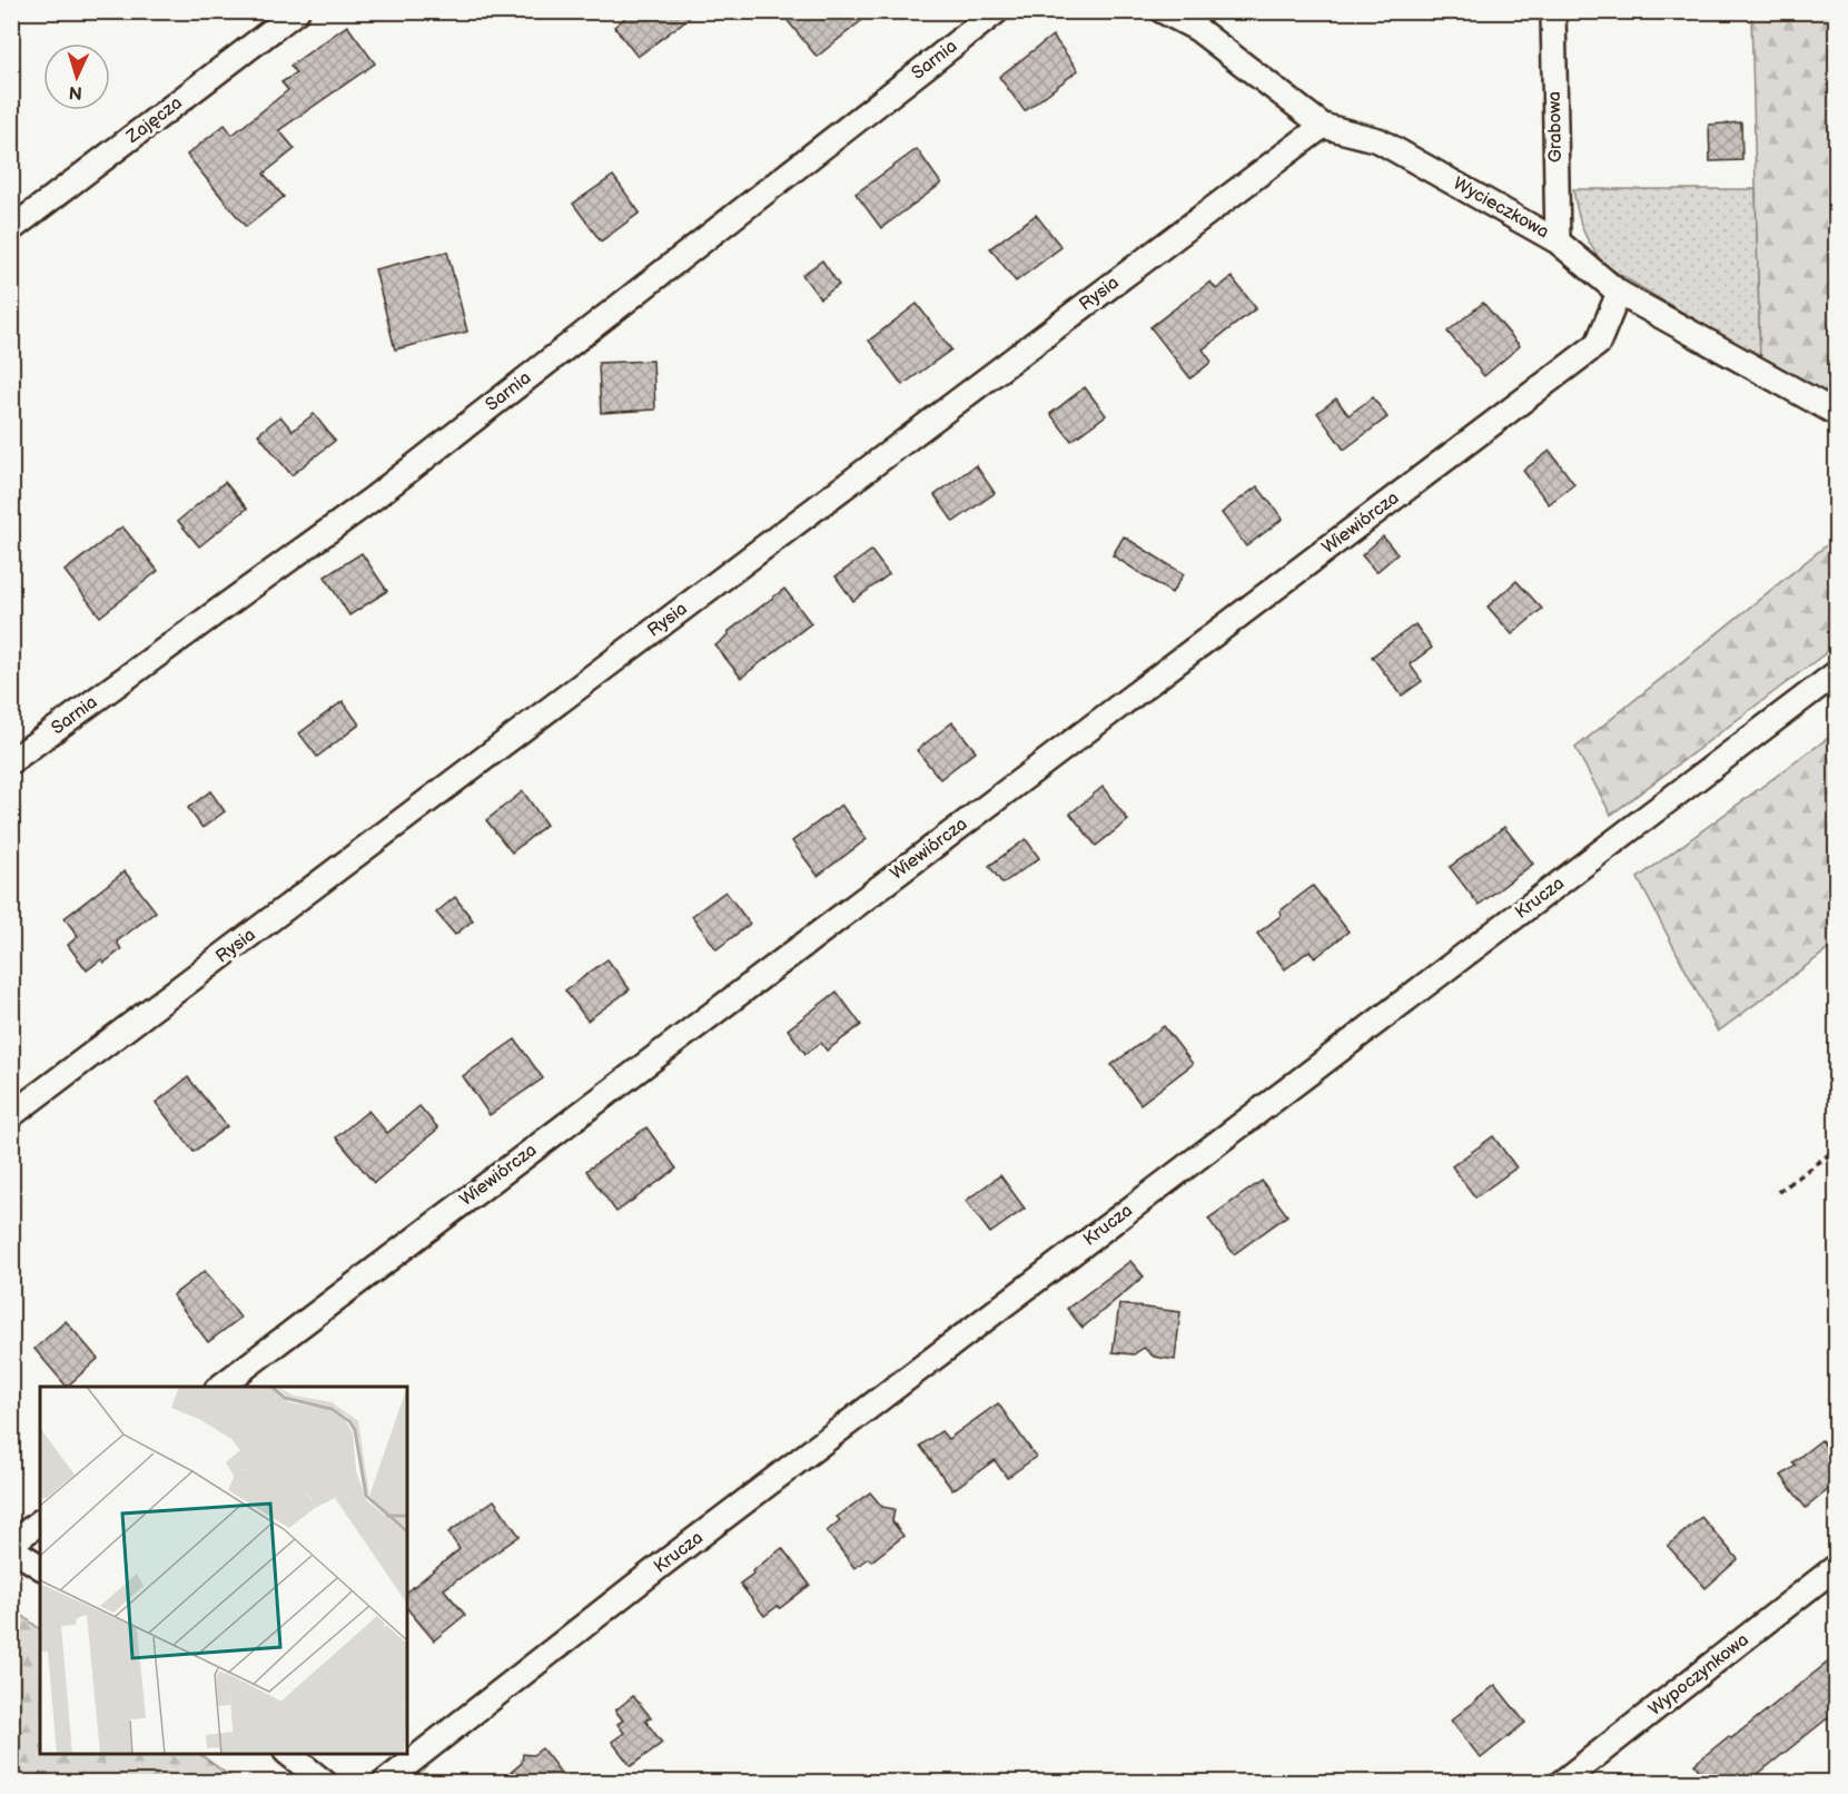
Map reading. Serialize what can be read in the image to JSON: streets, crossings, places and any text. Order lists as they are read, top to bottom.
{
  "streets": {
    "street": [
      "Sarnia",
      "Zajęcza",
      "Grabowa",
      "Wycieczkowa",
      "Rysia",
      "Wiewiórcza",
      "Krucza",
      "Wypoczynkowa"
    ]
  },
  "crossings": [
    ["Grabowa", "Wycieczkowa"],
    ["Wycieczkowa", "Rysia"],
    ["Wycieczkowa", "Wiewiórcza"]
  ],
  "north": "bottom"
}
